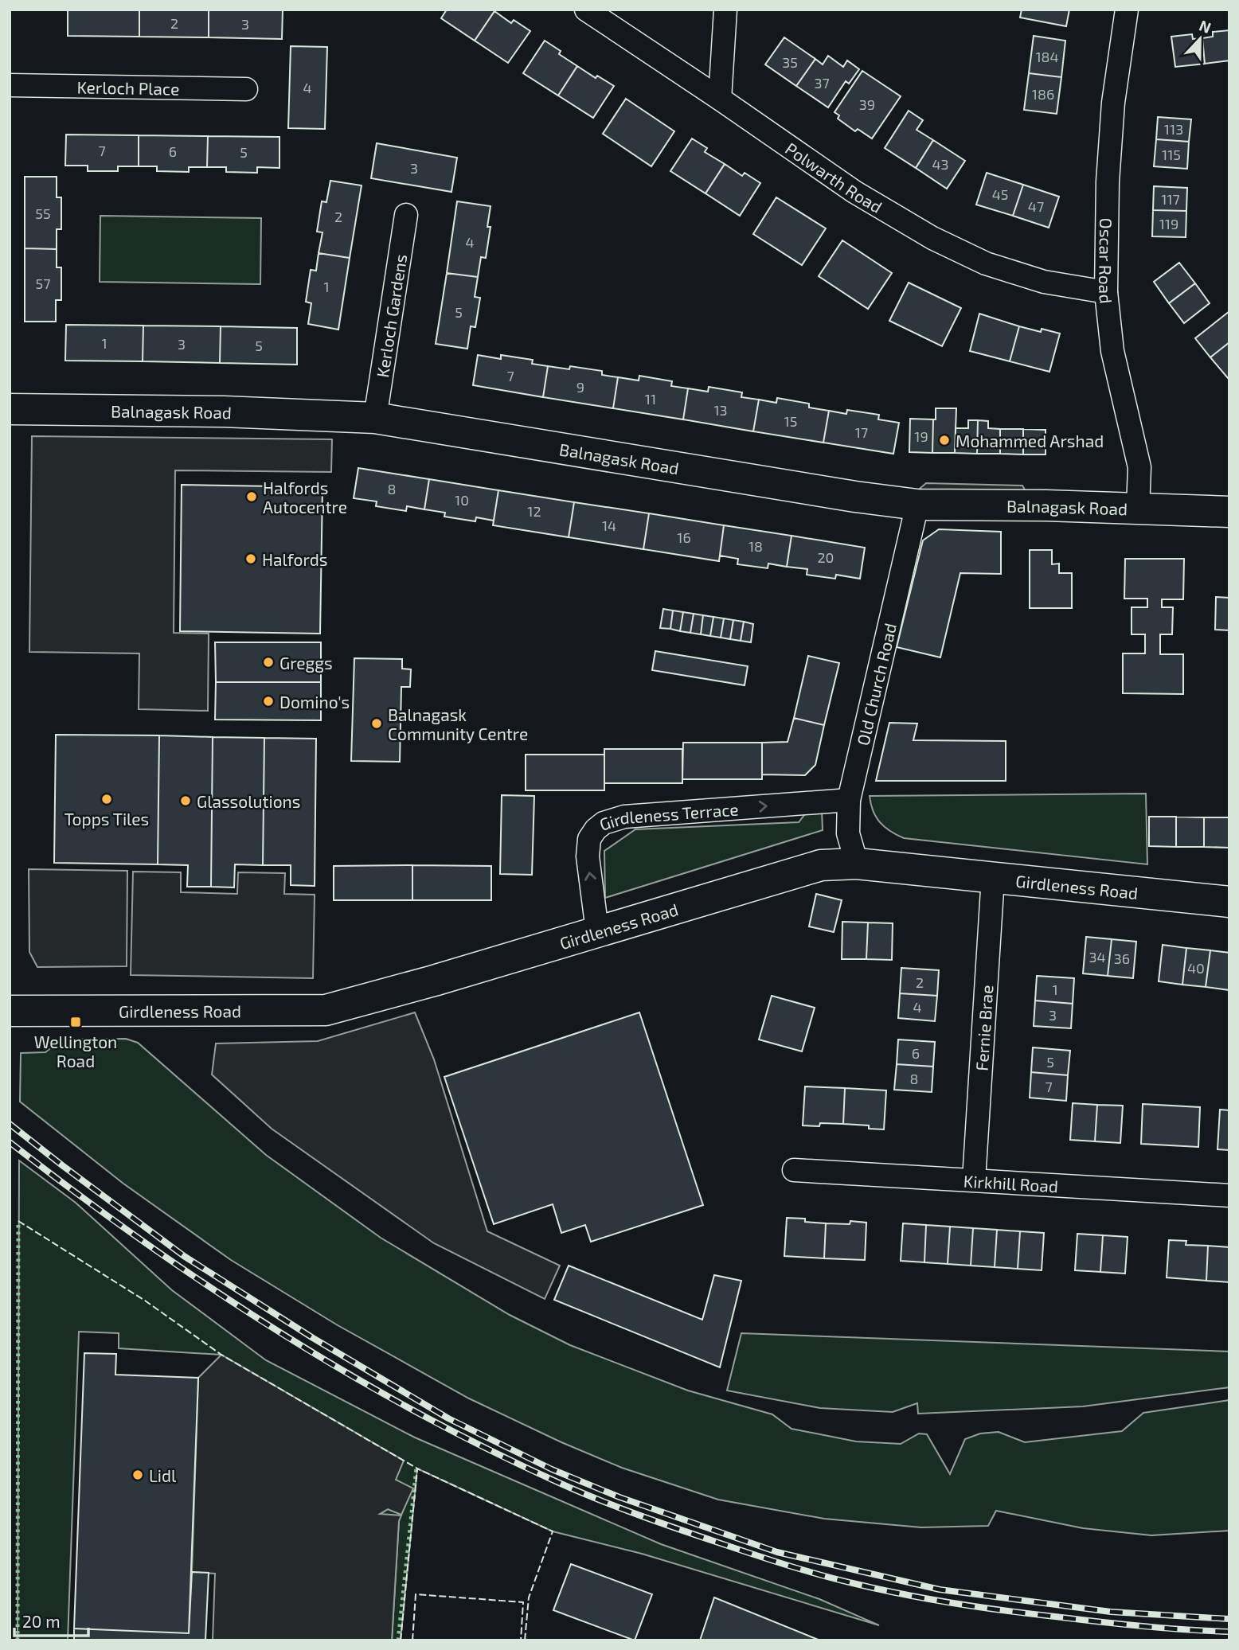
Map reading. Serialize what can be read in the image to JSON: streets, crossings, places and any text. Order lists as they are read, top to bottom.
{
  "streets": {
    "street": [
      "Kerloch Place",
      "Polwarth Road",
      "Oscar Road",
      "Kerloch Gardens",
      "Balnagask Road",
      "Old Church Road",
      "Girdleness Terrace",
      "Girdleness Road",
      "Fernie Brae",
      "Kirkhill Road"
    ]
  },
  "crossings": [
    ["Polwarth Road", "Oscar Road"],
    ["Oscar Road", "Balnagask Road"],
    ["Kerloch Gardens", "Balnagask Road"],
    ["Balnagask Road", "Old Church Road"],
    ["Old Church Road", "Girdleness Terrace"],
    ["Old Church Road", "Girdleness Road"],
    ["Girdleness Terrace", "Girdleness Road"],
    ["Girdleness Road", "Fernie Brae"],
    ["Fernie Brae", "Kirkhill Road"]
  ],
  "places": {
    "other": [
      "Mohammed Arshad",
      "Halfords Autocentre",
      "Halfords",
      "Greggs",
      "Domino's",
      "Balnagask Community Centre",
      "Topps Tiles",
      "Glassolutions",
      "Lidl"
    ],
    "transit": ["Wellington Road"]
  },
  "house_numbers": [
    "2",
    "3",
    "184",
    "35",
    "37",
    "4",
    "186",
    "39",
    "113",
    "7",
    "6",
    "5",
    "115",
    "43",
    "3",
    "45",
    "117",
    "47",
    "55",
    "2",
    "119",
    "4",
    "57",
    "1",
    "5",
    "1",
    "3",
    "5",
    "7",
    "9",
    "11",
    "13",
    "15",
    "17",
    "19",
    "8",
    "10",
    "12",
    "14",
    "16",
    "18",
    "20",
    "34",
    "36",
    "40",
    "2",
    "1",
    "4",
    "3",
    "6",
    "5",
    "8",
    "7"
  ],
  "scale_bar": "20 m",
  "north": "top"
}
